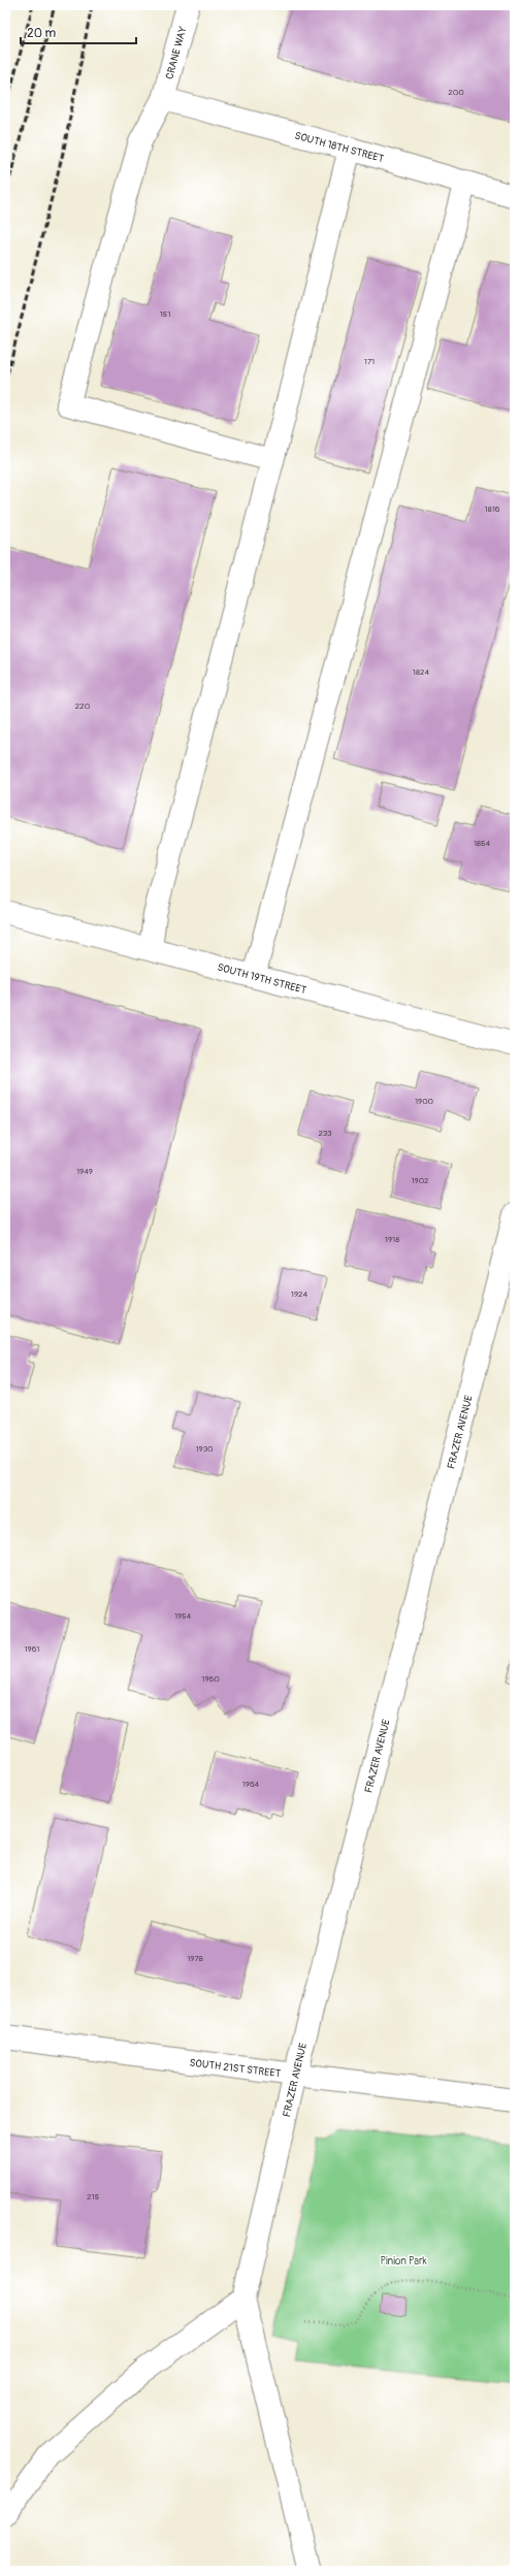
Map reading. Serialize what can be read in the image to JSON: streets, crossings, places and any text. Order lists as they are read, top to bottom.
{
  "streets": {
    "street": [
      "CRANE WAY",
      "SOUTH 18TH STREET",
      "SOUTH 19TH STREET",
      "FRAZER AVENUE",
      "SOUTH 21ST STREET"
    ]
  },
  "crossings": [
    ["CRANE WAY", "SOUTH 18TH STREET"],
    ["FRAZER AVENUE", "SOUTH 21ST STREET"]
  ],
  "parks": ["Pinion Park"],
  "house_numbers": [
    "200",
    "151",
    "171",
    "1816",
    "1824",
    "220",
    "1854",
    "1900",
    "233",
    "1949",
    "1902",
    "1918",
    "1924",
    "1930",
    "1954",
    "1961",
    "1960",
    "1964",
    "1978",
    "215"
  ],
  "scale_bar": "20 m"
}
